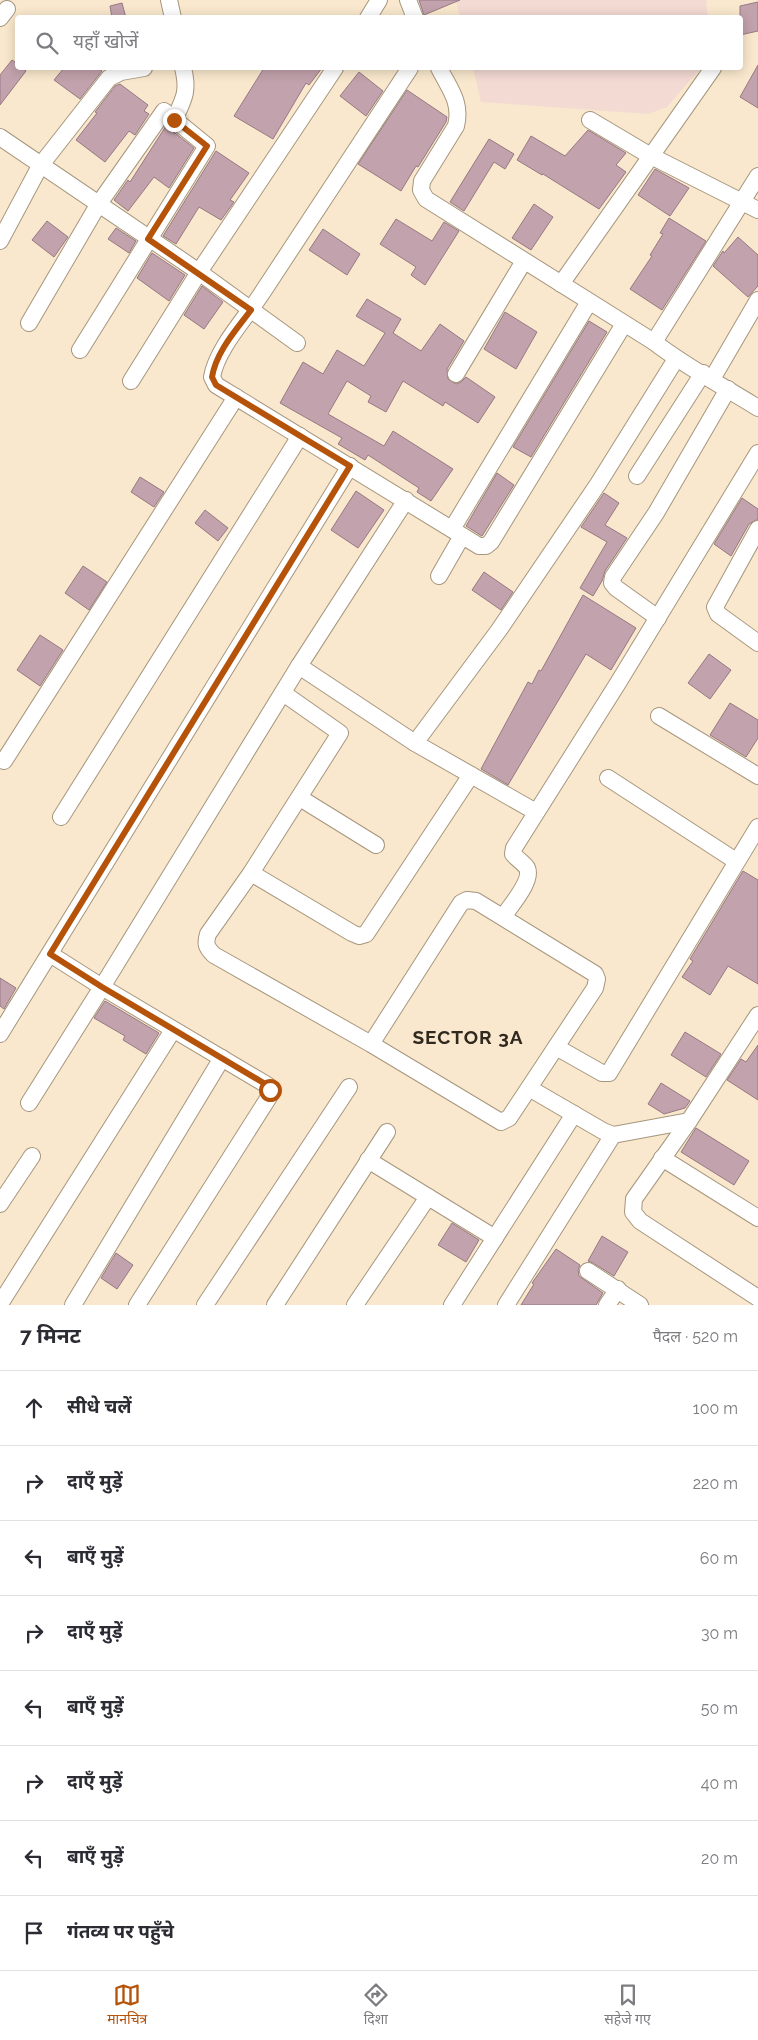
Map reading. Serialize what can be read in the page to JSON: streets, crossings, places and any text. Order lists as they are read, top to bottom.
{
  "districts": ["SECTOR 3A"],
  "page": {
    "search": "यहाँ खोजें",
    "heading": ["7 मिनट", "पैदल · 520 m"],
    "list": [
      ["सीधे चलें", "100 m"],
      ["दाएँ मुड़ें", "220 m"],
      ["बाएँ मुड़ें", "60 m"],
      ["दाएँ मुड़ें", "30 m"],
      ["बाएँ मुड़ें", "50 m"],
      ["दाएँ मुड़ें", "40 m"],
      ["बाएँ मुड़ें", "20 m"],
      "गंतव्य पर पहुँचे"
    ],
    "nav": ["मानचित्र", "दिशा", "सहेजे गए"]
  }
}
